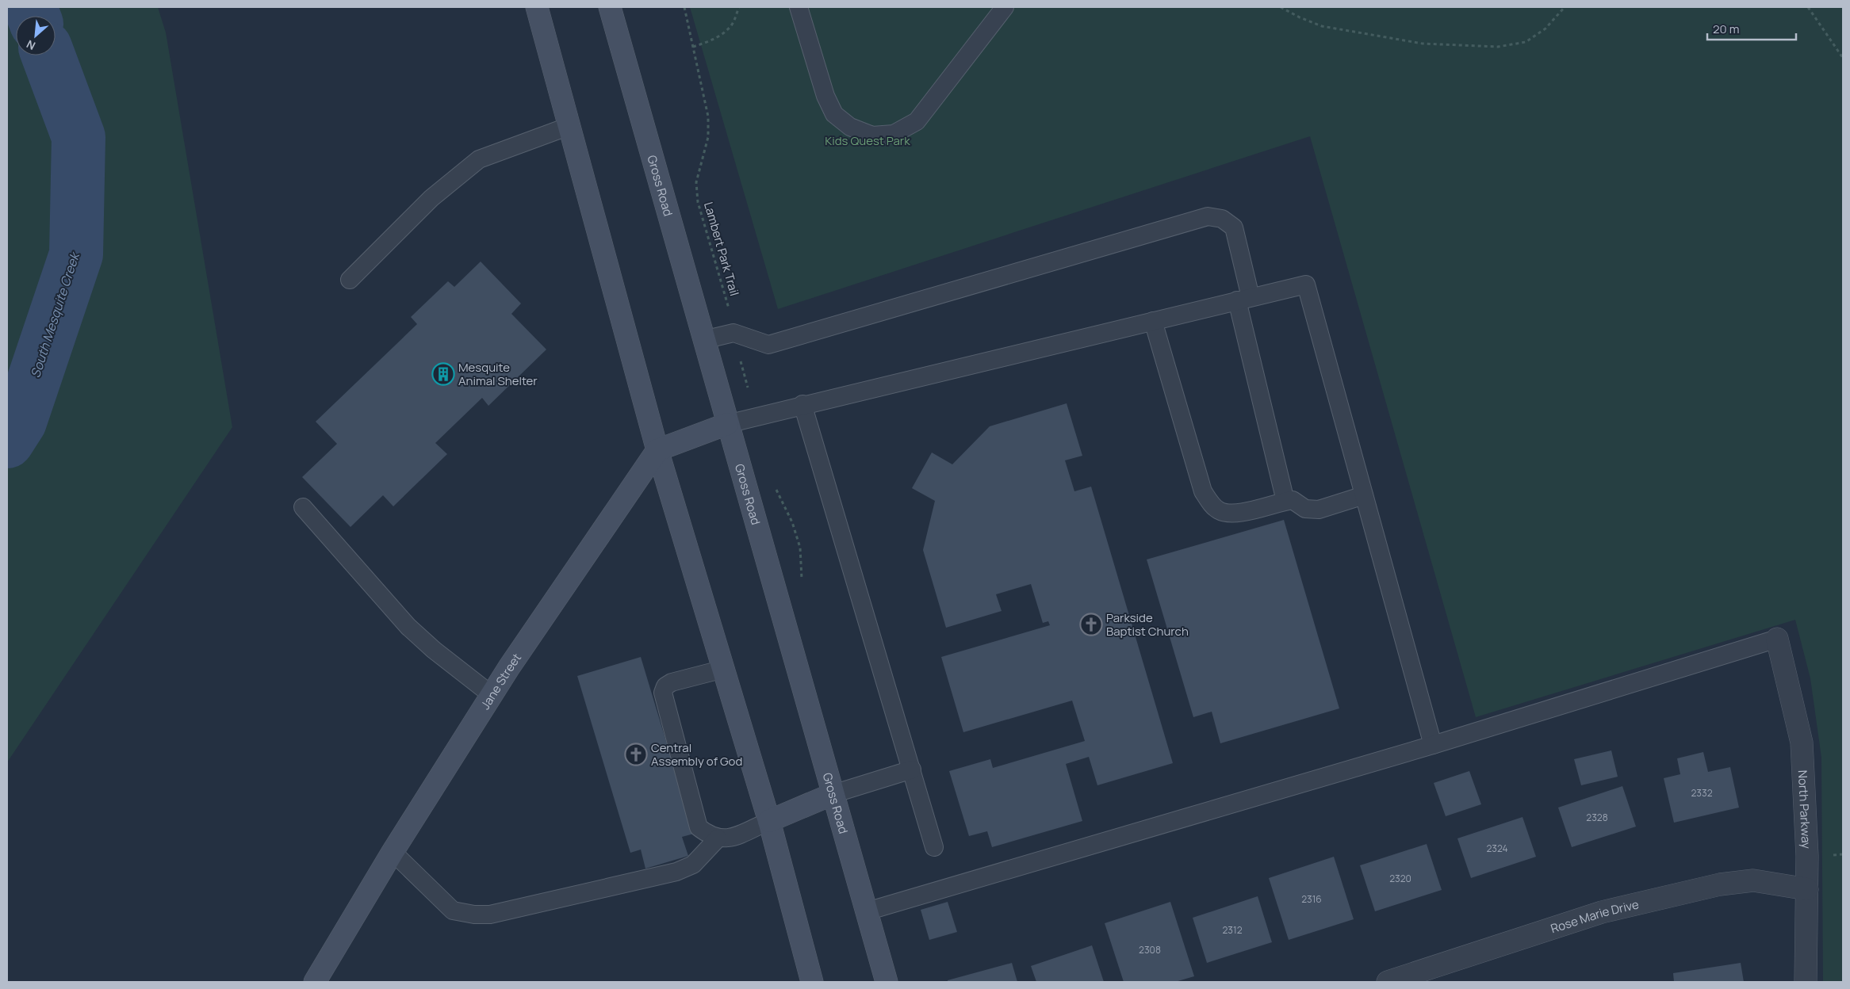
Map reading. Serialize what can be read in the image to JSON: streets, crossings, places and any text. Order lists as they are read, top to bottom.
{
  "streets": {
    "main road": ["Gross Road", "Jane Street"],
    "street": ["North Parkway", "Rose Marie Drive"],
    "path": ["Lambert Park Trail"]
  },
  "crossings": [
    ["North Parkway", "Rose Marie Drive"]
  ],
  "water": ["South Mesquite Creek"],
  "parks": ["Kids Quest Park"],
  "places": {
    "building": ["Mesquite Animal Shelter"],
    "church": ["Parkside Baptist Church", "Central Assembly of God"]
  },
  "house_numbers": [
    "2332",
    "2328",
    "2324",
    "2320",
    "2316",
    "2312",
    "2308"
  ],
  "scale_bar": "20 m",
  "north": "bottom left"
}
